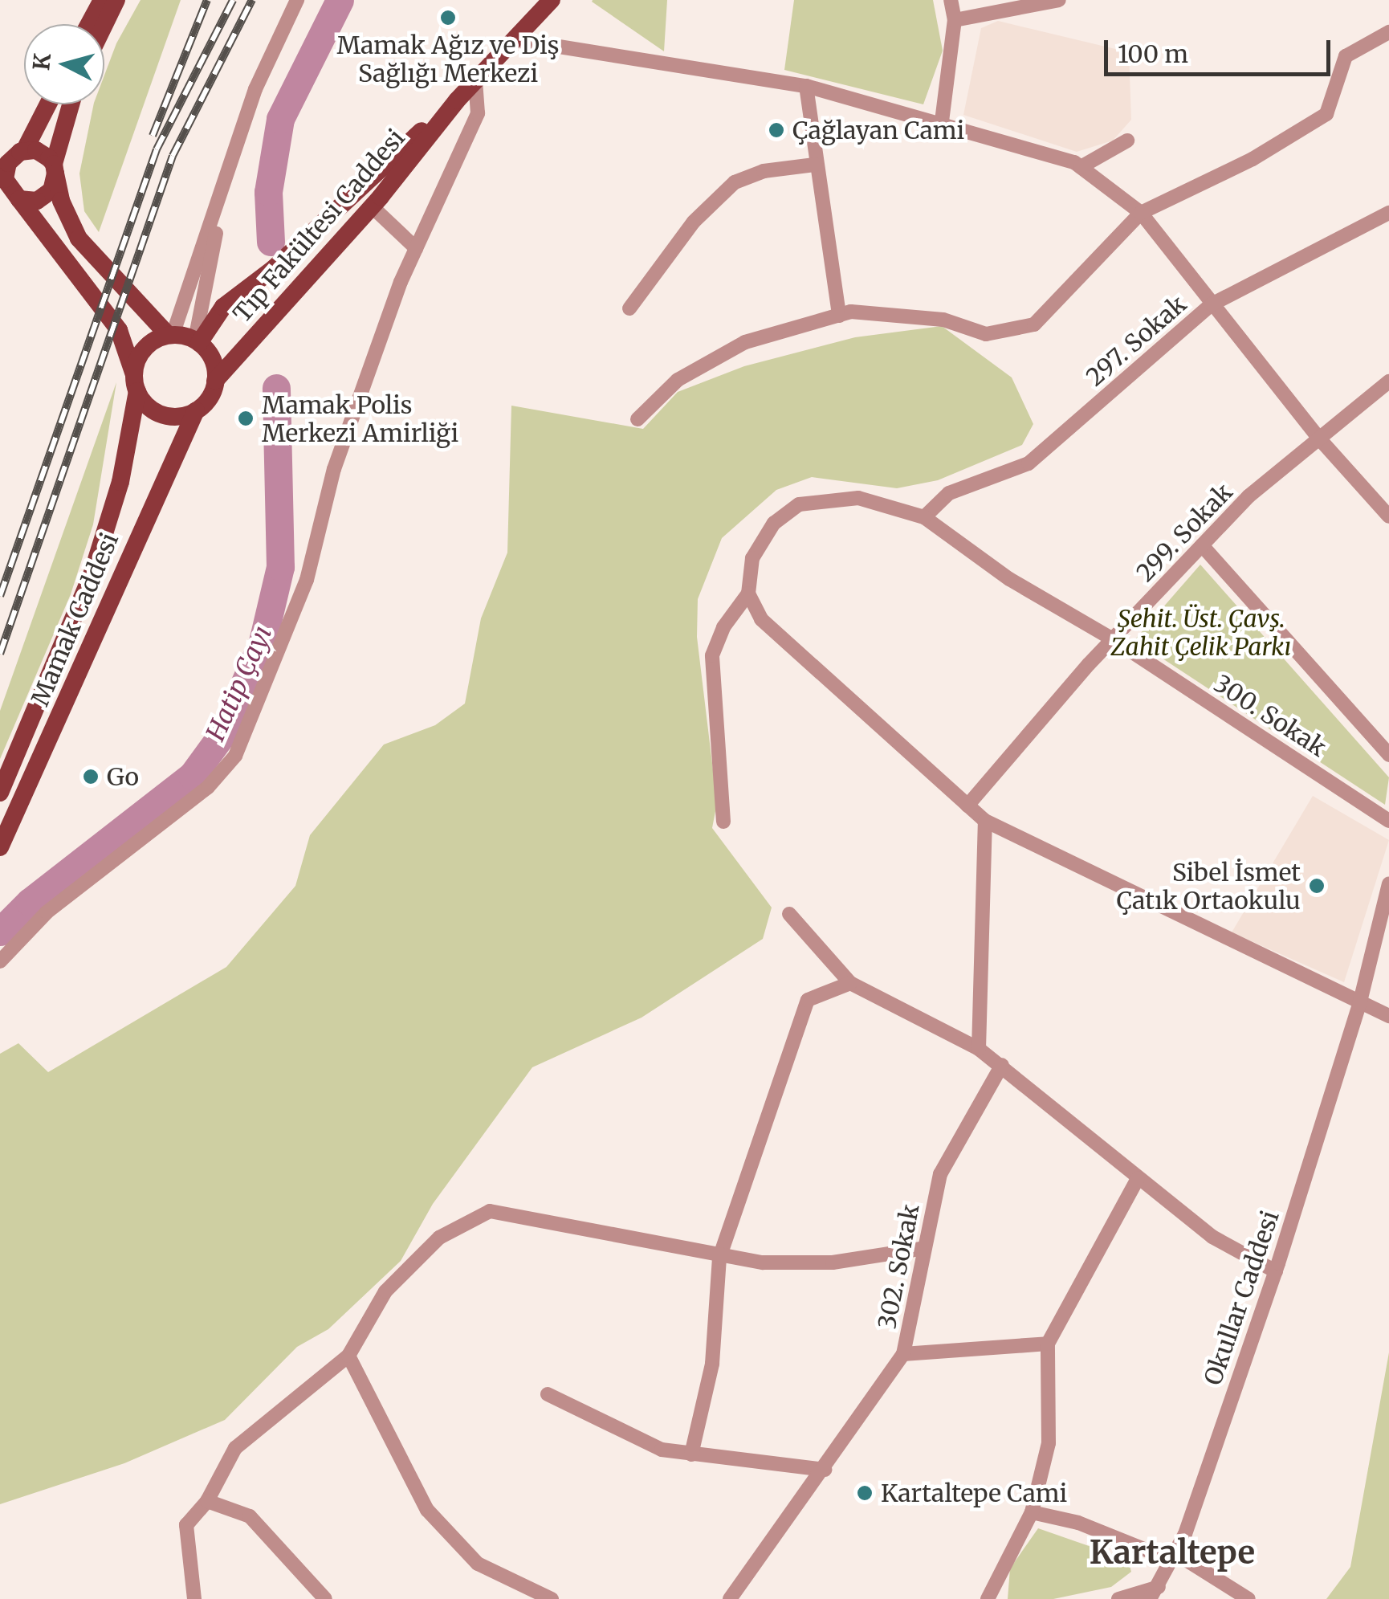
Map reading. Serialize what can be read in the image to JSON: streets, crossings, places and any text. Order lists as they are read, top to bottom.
{
  "streets": {
    "main road": ["Tıp Fakültesi Caddesi", "Mamak Caddesi"],
    "street": [
      "297. Sokak",
      "299. Sokak",
      "300. Sokak",
      "302. Sokak",
      "Okullar Caddesi"
    ]
  },
  "crossings": [
    ["Tıp Fakültesi Caddesi", "Mamak Caddesi"],
    ["297. Sokak", "300. Sokak"],
    ["299. Sokak", "300. Sokak"]
  ],
  "districts": ["Kartaltepe"],
  "water": ["Hatip Çayı"],
  "parks": ["Şehit. Üst. Çavş. Zahit Çelik Parkı"],
  "places": [
    "Mamak Ağız ve Diş Sağlığı Merkezi",
    "Çağlayan Cami",
    "Mamak Polis Merkezi Amirliği",
    "Go",
    "Sibel İsmet Çatık Ortaokulu",
    "Kartaltepe Cami"
  ],
  "scale_bar": "100 m",
  "north": "left"
}
